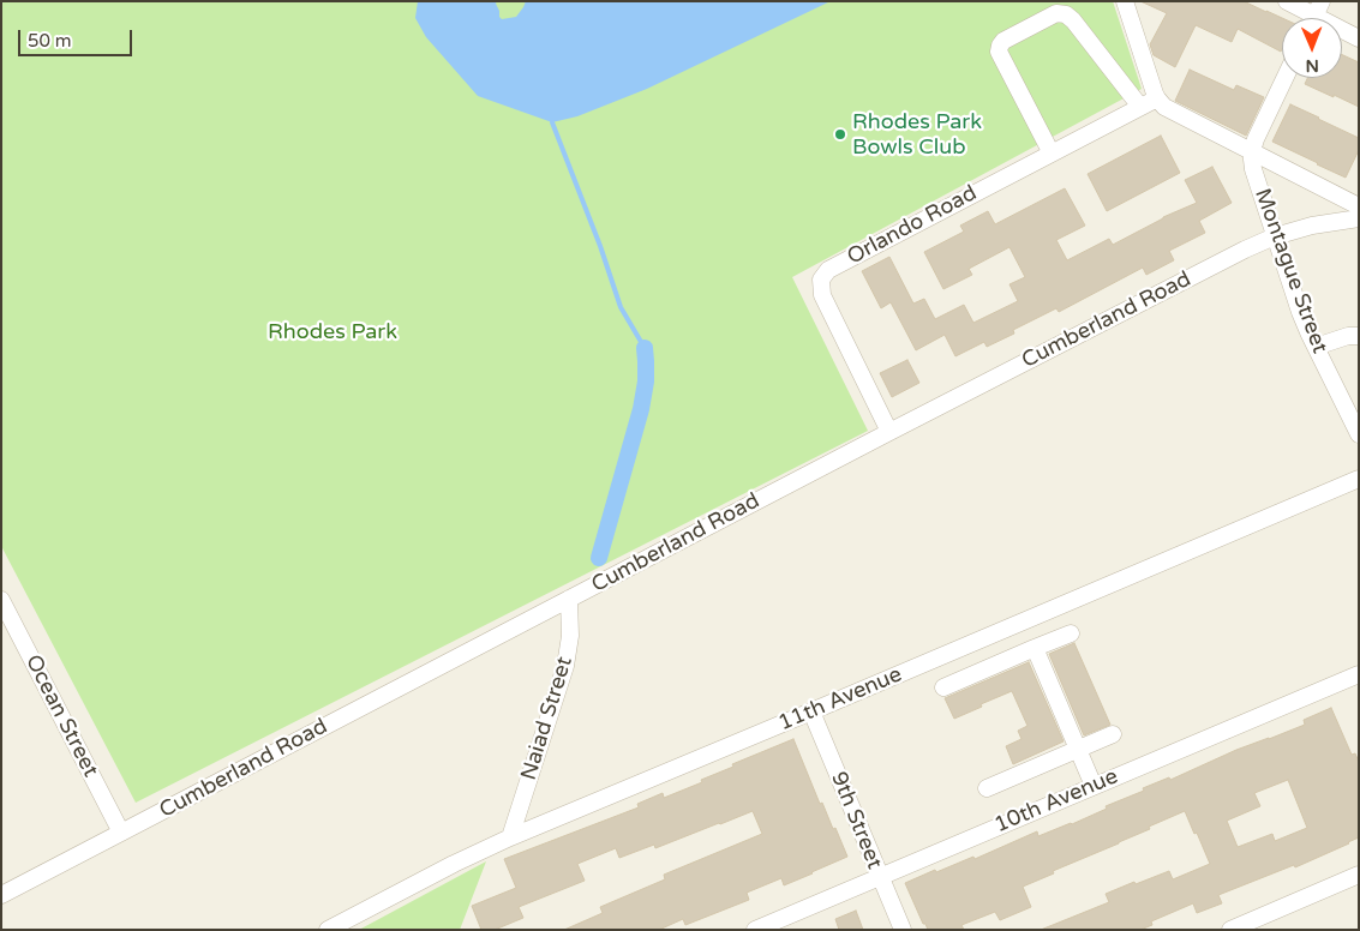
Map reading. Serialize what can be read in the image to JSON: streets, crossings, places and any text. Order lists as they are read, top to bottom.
{
  "streets": {
    "street": [
      "Orlando Road",
      "Montague Street",
      "Cumberland Road",
      "11th Avenue",
      "Ocean Street",
      "Naiad Street",
      "10th Avenue",
      "9th Street"
    ]
  },
  "crossings": [
    ["Orlando Road", "Montague Street"],
    ["Orlando Road", "Cumberland Road"],
    ["Montague Street", "Cumberland Road"],
    ["Cumberland Road", "Ocean Street"],
    ["Cumberland Road", "Naiad Street"],
    ["11th Avenue", "Naiad Street"],
    ["11th Avenue", "9th Street"],
    ["10th Avenue", "9th Street"]
  ],
  "parks": ["Rhodes Park"],
  "places": ["Rhodes Park Bowls Club"],
  "scale_bar": "50 m",
  "north": "bottom"
}
